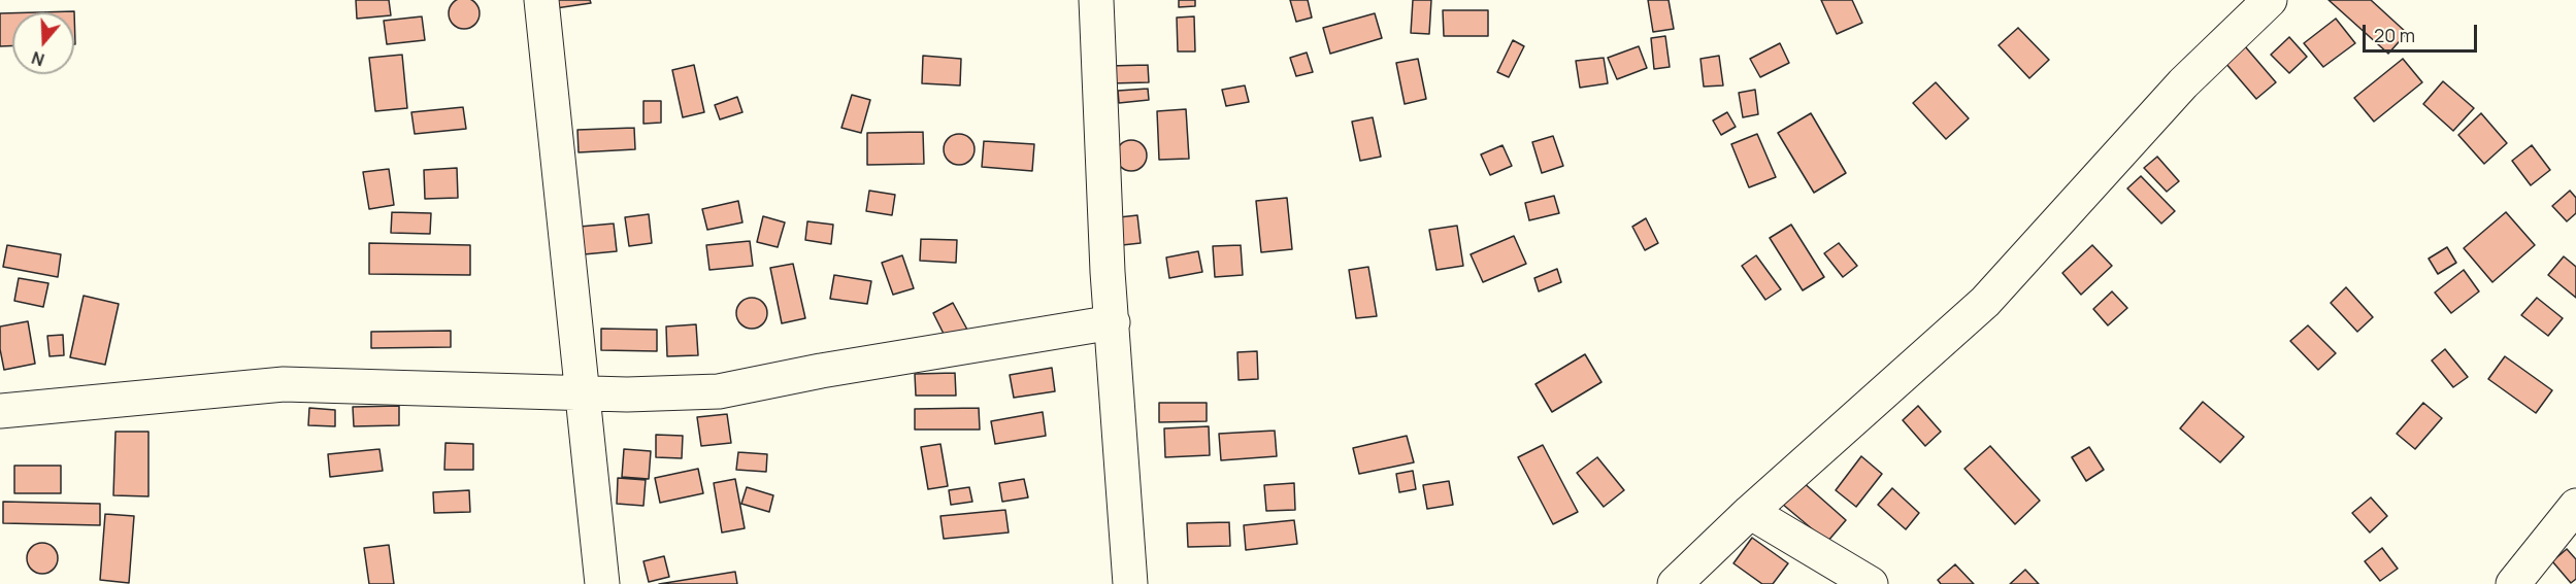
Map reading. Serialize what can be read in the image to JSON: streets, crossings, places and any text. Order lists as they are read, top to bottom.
{
  "scale_bar": "20 m",
  "north": "bottom"
}
